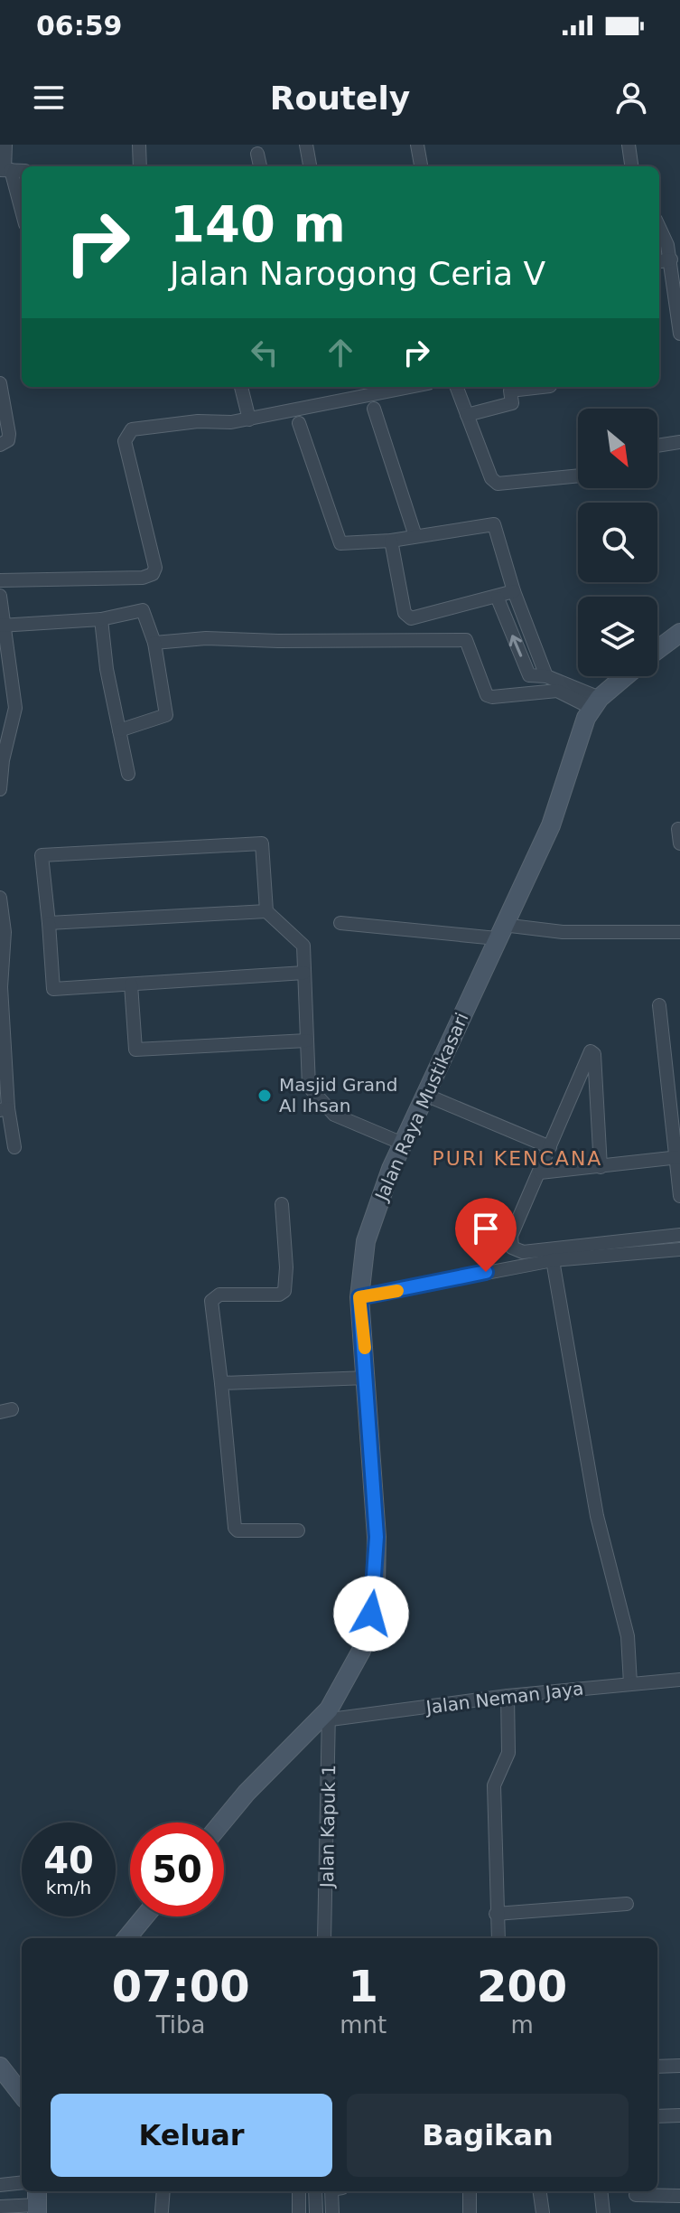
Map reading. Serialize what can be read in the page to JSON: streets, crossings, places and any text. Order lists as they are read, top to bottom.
{
  "streets": {
    "main road": ["Jalan Raya Mustikasari"],
    "street": ["Jalan Neman Jaya", "Jalan Kapuk 1"]
  },
  "crossings": [
    ["Jalan Raya Mustikasari", "Jalan Neman Jaya"],
    ["Jalan Raya Mustikasari", "Jalan Kapuk 1"],
    ["Jalan Neman Jaya", "Jalan Kapuk 1"]
  ],
  "districts": ["PURI KENCANA"],
  "places": ["Masjid Grand Al Ihsan"],
  "north": "bottom right",
  "page": {
    "status": "06:59",
    "header": "Routely",
    "turn": ["140 m", "Jalan Narogong Ceria V"],
    "speed": "40 km/h",
    "limit": "50",
    "eta": [
      "07:00",
      "Tiba",
      "1",
      "mnt",
      "200",
      "m"
    ],
    "buttons": ["Keluar", "Bagikan"]
  }
}
